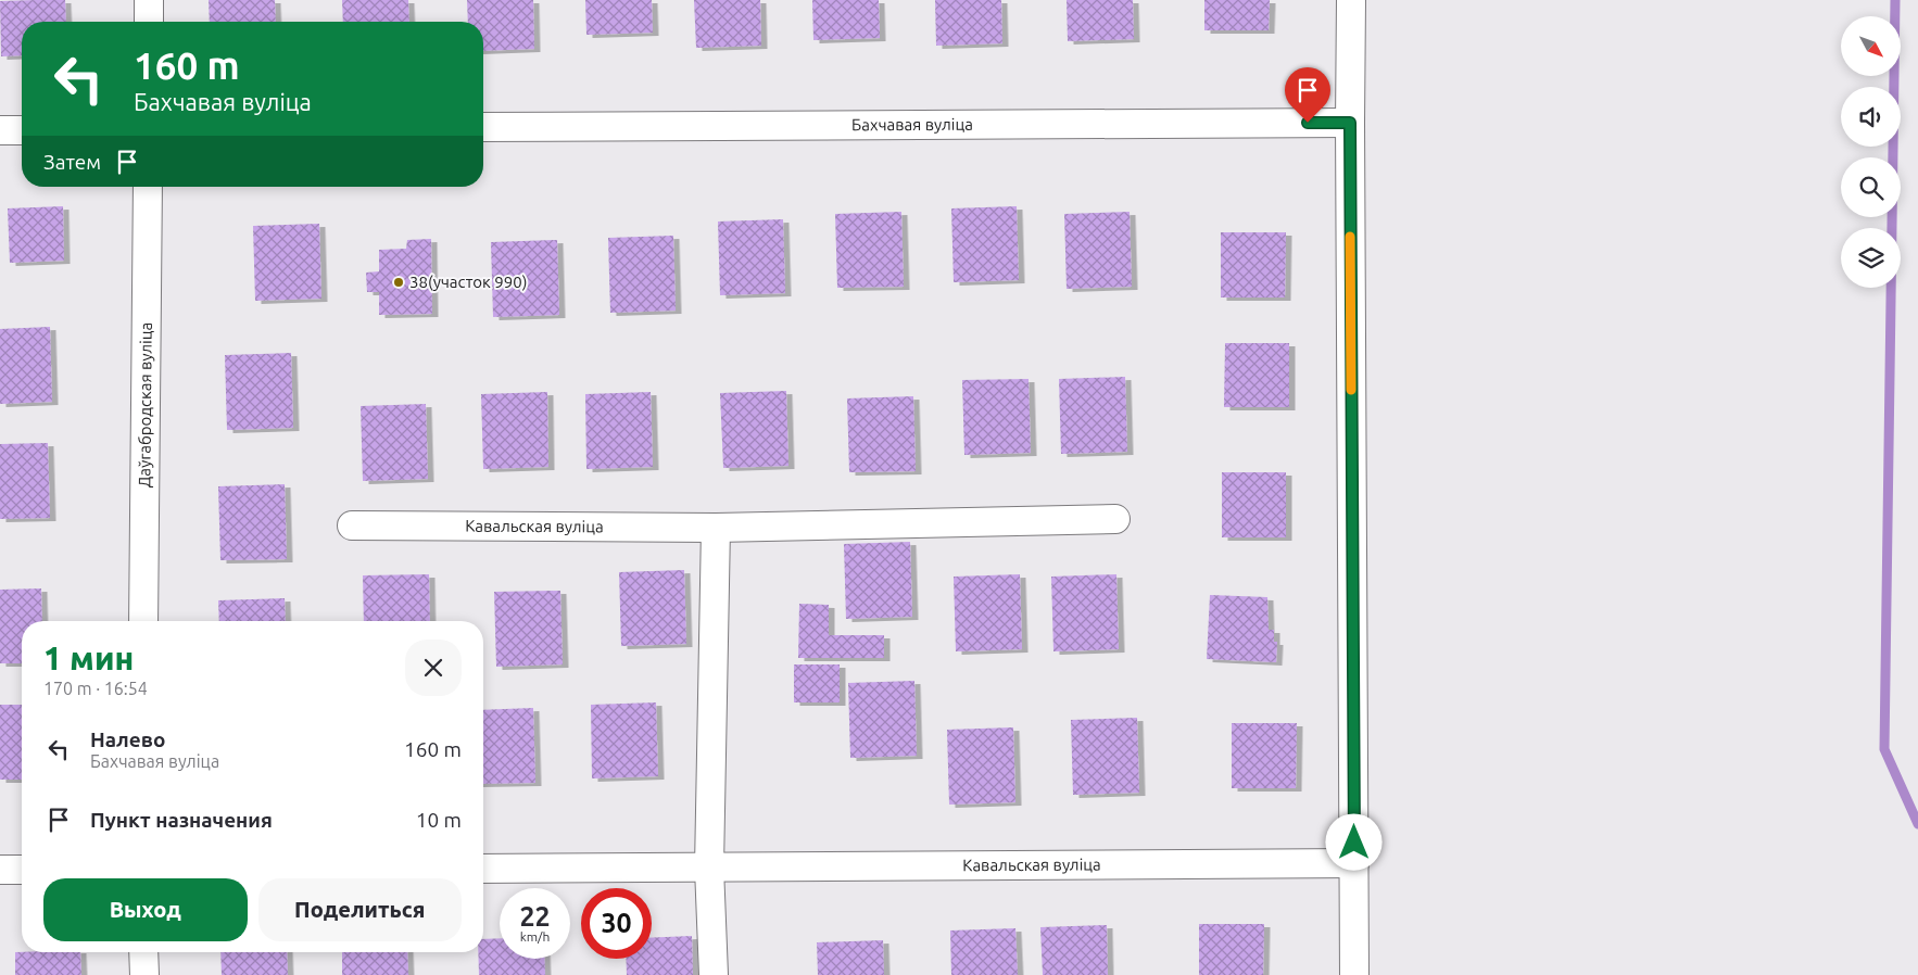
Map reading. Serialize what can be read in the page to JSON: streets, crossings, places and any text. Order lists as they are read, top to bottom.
{
  "streets": {
    "street": ["Бахчавая вуліца", "Даўгабродская вуліца", "Кавальская вуліца"]
  },
  "places": ["38(участок 990)"],
  "north": "bottom right",
  "page": {
    "turn": ["160 m", "Бахчавая вуліца"],
    "then": "Затем",
    "heading": ["1 мин", "170 m · 16:54"],
    "list": [
      {
        "name": "Налево",
        "note": "Бахчавая вуліца",
        "value": "160 m"
      },
      {
        "name": "Пункт назначения",
        "value": "10 m"
      }
    ],
    "buttons": ["Выход", "Поделиться"],
    "speed": "22 km/h",
    "limit": "30"
  }
}
